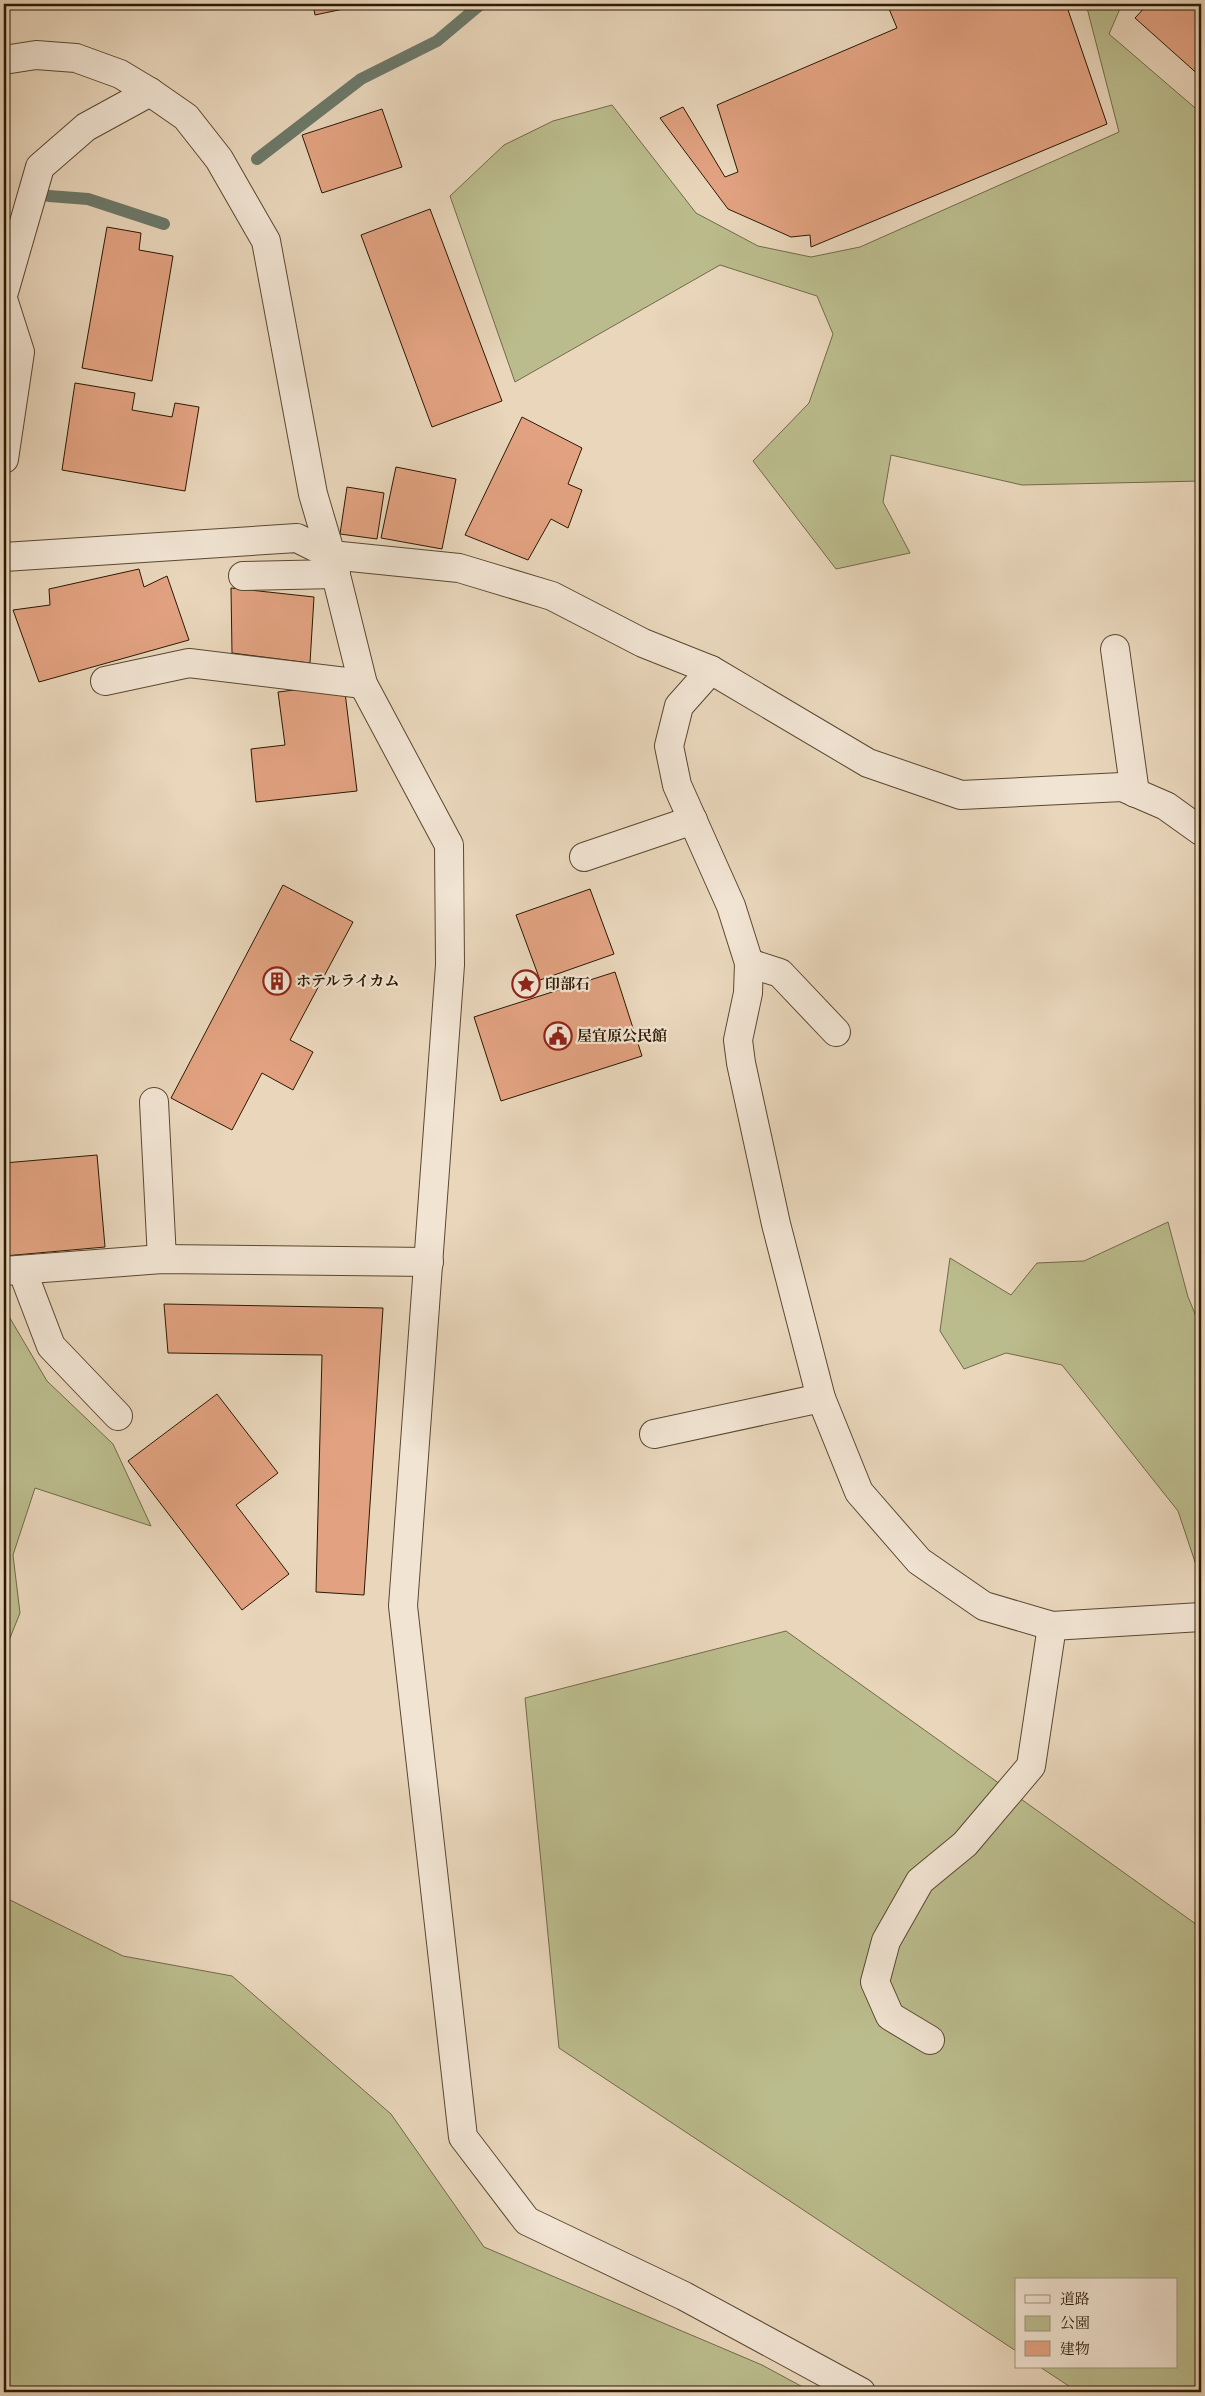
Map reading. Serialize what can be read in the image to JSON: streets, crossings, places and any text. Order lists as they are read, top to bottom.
{
  "places": {
    "building": ["ホテルライカム"],
    "place": ["印部石"],
    "public building": ["屋宜原公民館"]
  },
  "legend": ["道路", "公園", "建物"]
}
